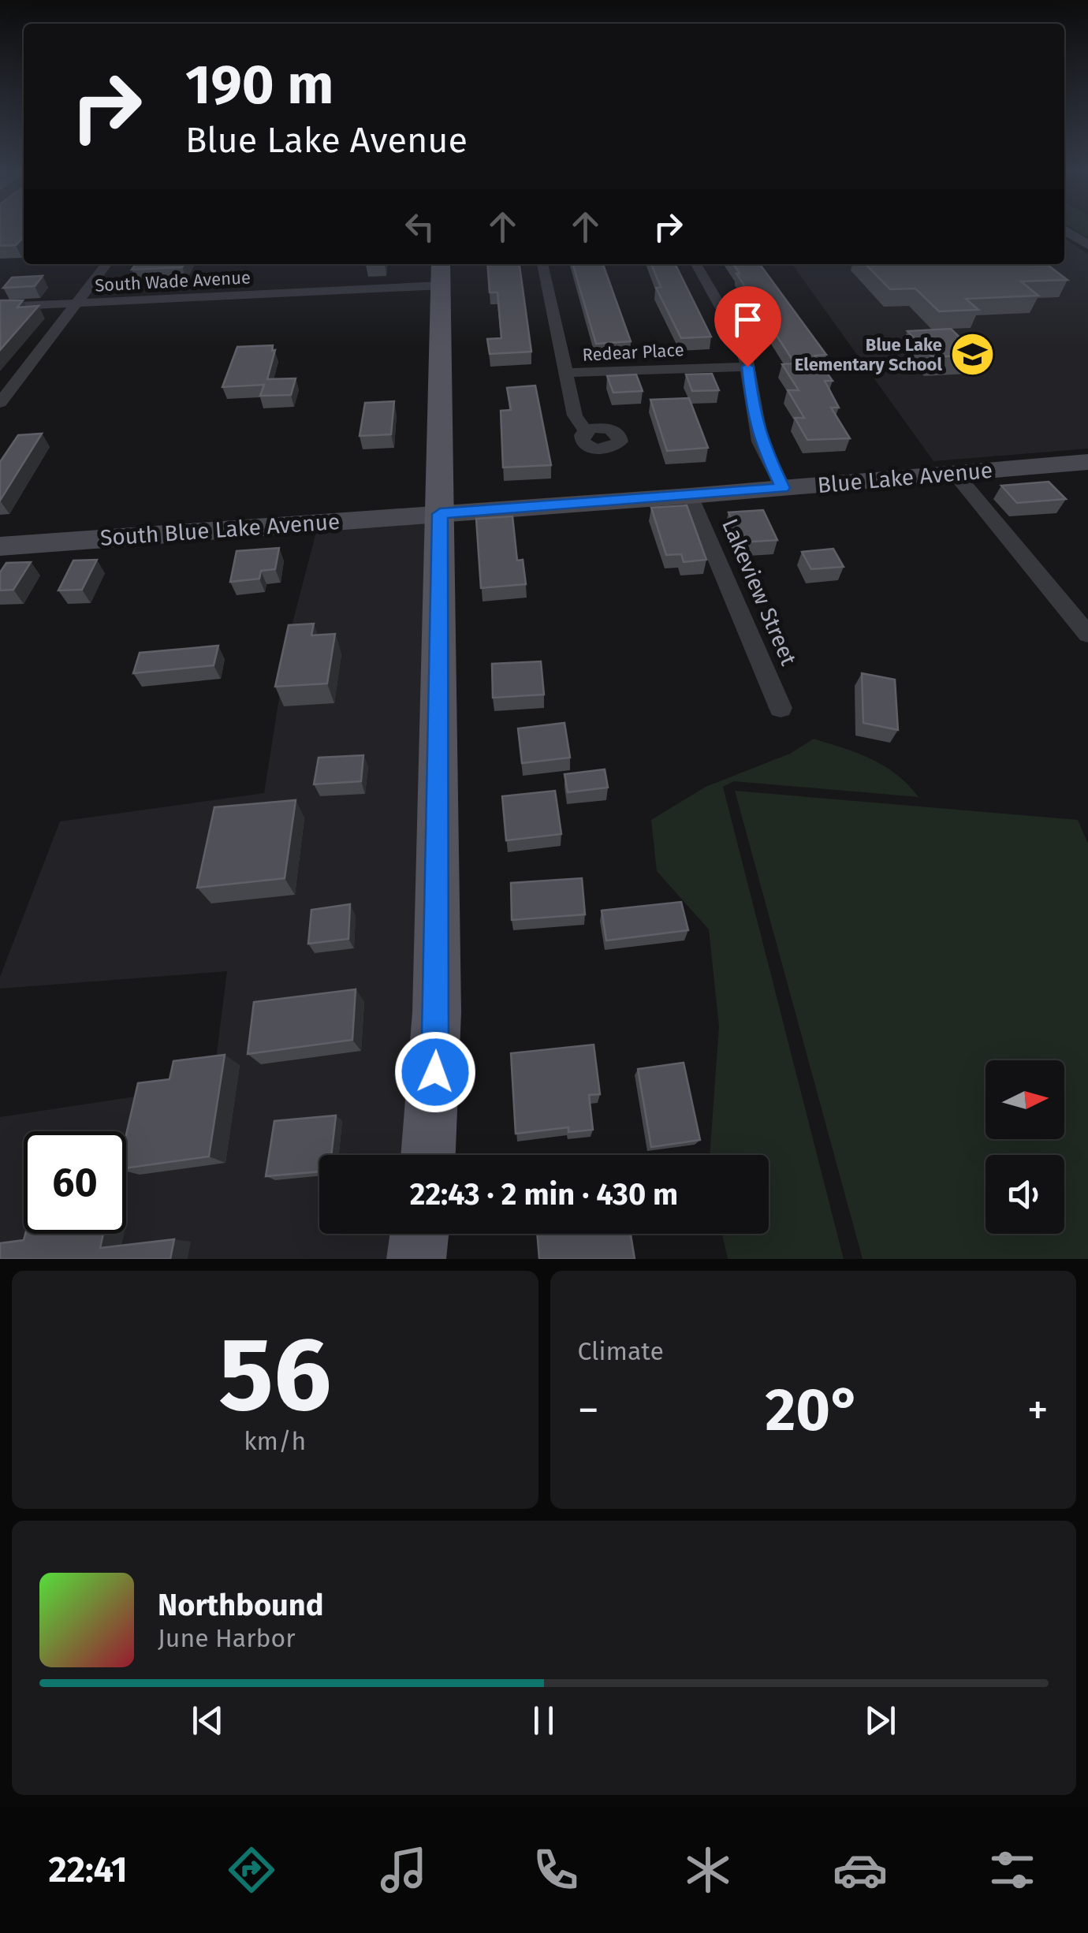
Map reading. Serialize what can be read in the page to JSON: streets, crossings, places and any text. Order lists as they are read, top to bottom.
{
  "streets": {
    "main road": ["Blue Lake Avenue", "South Blue Lake Avenue"],
    "street": ["South Wade Avenue", "Redear Place", "Lakeview Street"]
  },
  "crossings": [
    ["Blue Lake Avenue", "South Blue Lake Avenue"],
    ["Blue Lake Avenue", "Lakeview Street"]
  ],
  "places": {
    "school or university": ["Blue Lake Elementary School"]
  },
  "north": "right",
  "page": {
    "turn": ["190 m", "Blue Lake Avenue"],
    "limit": "60",
    "trip": "22:43 · 2 min · 430 m",
    "tile": [
      ["56", "km/h"],
      "Climate"
    ],
    "heat": ["−", "20°", "+"],
    "song": ["Northbound", "June Harbor"],
    "tabs": "22:41"
  }
}
